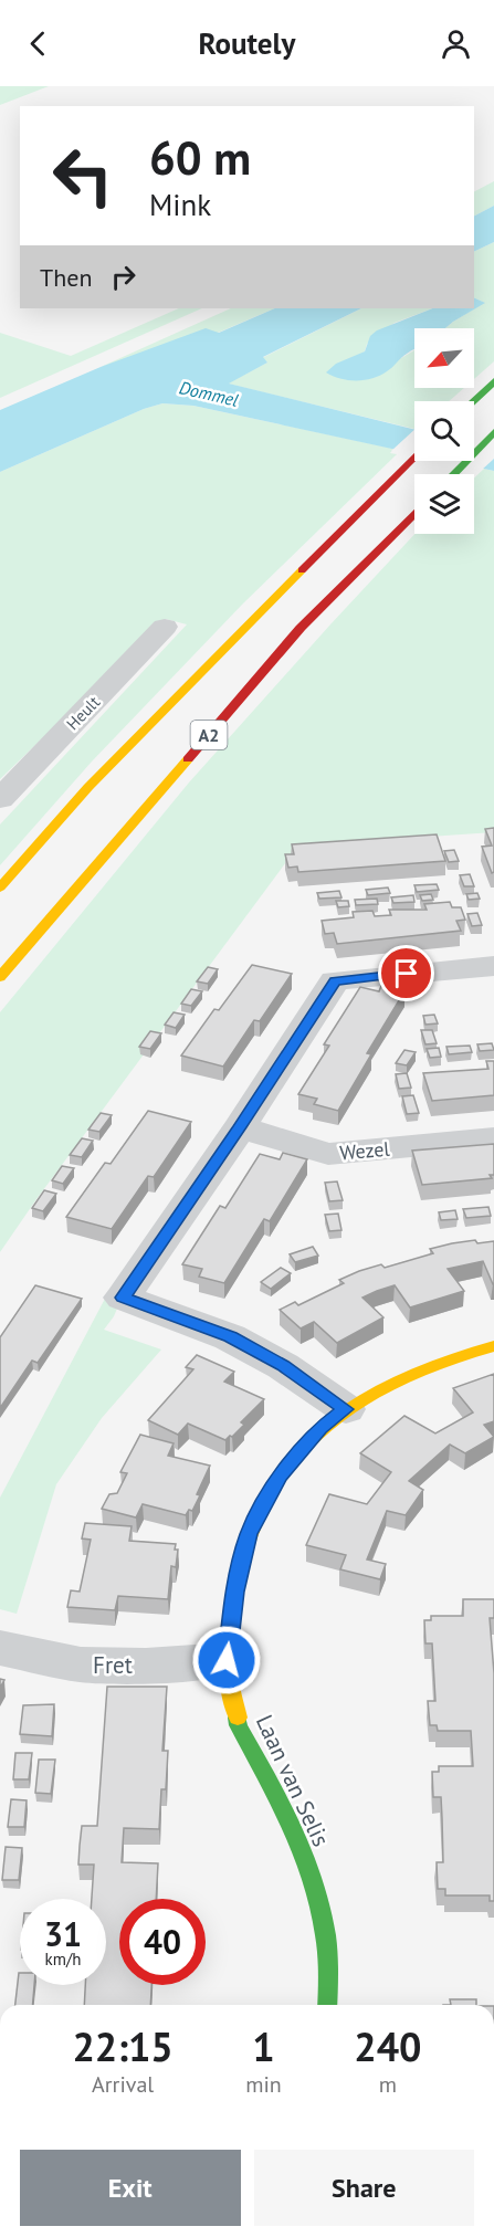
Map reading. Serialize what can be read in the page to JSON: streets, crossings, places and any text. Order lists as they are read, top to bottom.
{
  "streets": {
    "main road": ["A2", "Laan van Selis"],
    "street": ["Heult", "Wezel", "Fret"]
  },
  "crossings": [
    ["Fret", "Laan van Selis"]
  ],
  "water": ["Dommel"],
  "north": "bottom left",
  "page": {
    "header": "Routely",
    "turn": ["60 m", "Mink"],
    "then": "Then",
    "speed": "31 km/h",
    "limit": "40",
    "eta": [
      "22:15",
      "Arrival",
      "1",
      "min",
      "240",
      "m"
    ],
    "buttons": ["Exit", "Share"]
  }
}
